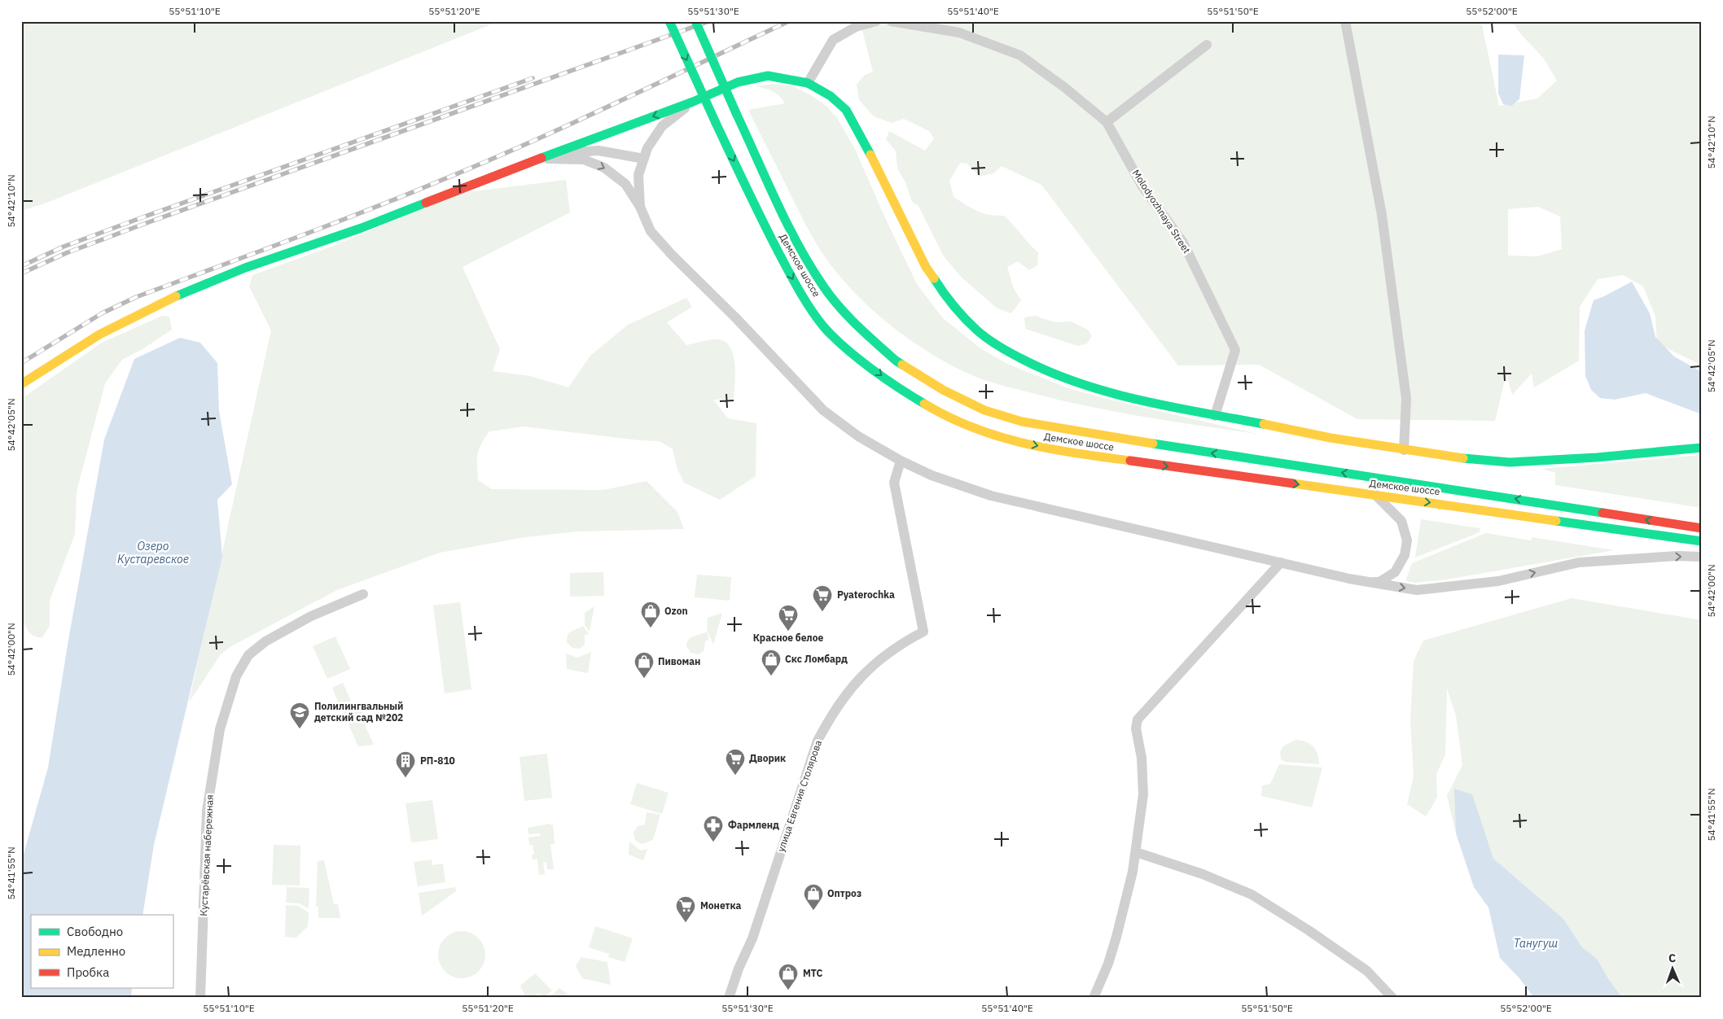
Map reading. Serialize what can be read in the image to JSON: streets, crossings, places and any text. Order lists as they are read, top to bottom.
{
  "streets": {
    "main road": ["Демское шоссе"],
    "street": ["Molodyozhnaya Street", "улица Евгения Столярова", "Кустарёвская набережная"]
  },
  "water": ["Озеро Кустаревское", "Танугуш"],
  "places": {
    "supermarket": [
      "Pyaterochka",
      "Красное белое",
      "Дворик",
      "Монетка"
    ],
    "shop": [
      "Ozon",
      "Скс Ломбард",
      "Пивоман",
      "Оптроз",
      "МТС"
    ],
    "school or university": ["Полилингвальный детский сад №202"],
    "building": ["РП-810"],
    "pharmacy": ["Фармленд"]
  },
  "legend": ["Свободно", "Медленно", "Пробка"],
  "north": "top",
  "coordinates": [
    "55°51'10\"E",
    "55°51'20\"E",
    "55°51'30\"E",
    "55°51'40\"E",
    "55°51'50\"E",
    "55°52'00\"E",
    "54°42'10\"N",
    "54°42'05\"N",
    "54°42'00\"N",
    "54°41'55\"N"
  ]
}
